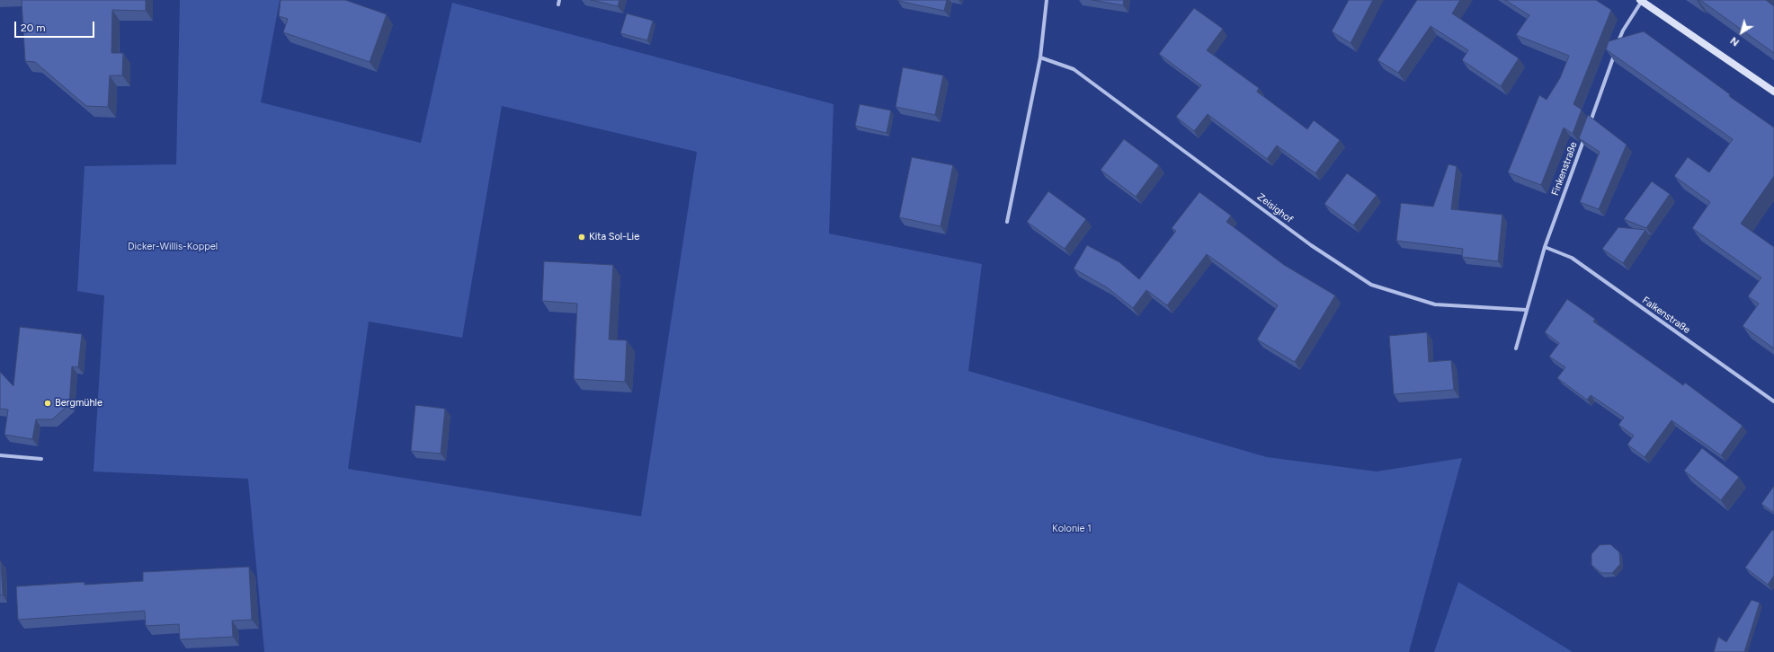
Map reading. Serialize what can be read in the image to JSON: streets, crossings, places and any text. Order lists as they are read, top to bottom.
{
  "streets": {
    "street": ["Finkenstraße", "Zeisighof", "Falkenstraße"]
  },
  "crossings": [
    ["Finkenstraße", "Zeisighof"],
    ["Finkenstraße", "Falkenstraße"]
  ],
  "parks": ["Dicker-Willis-Koppel", "Kolonie 1"],
  "places": ["Kita Sol-Lie", "Bergmühle"],
  "scale_bar": "20 m",
  "north": "bottom left"
}
